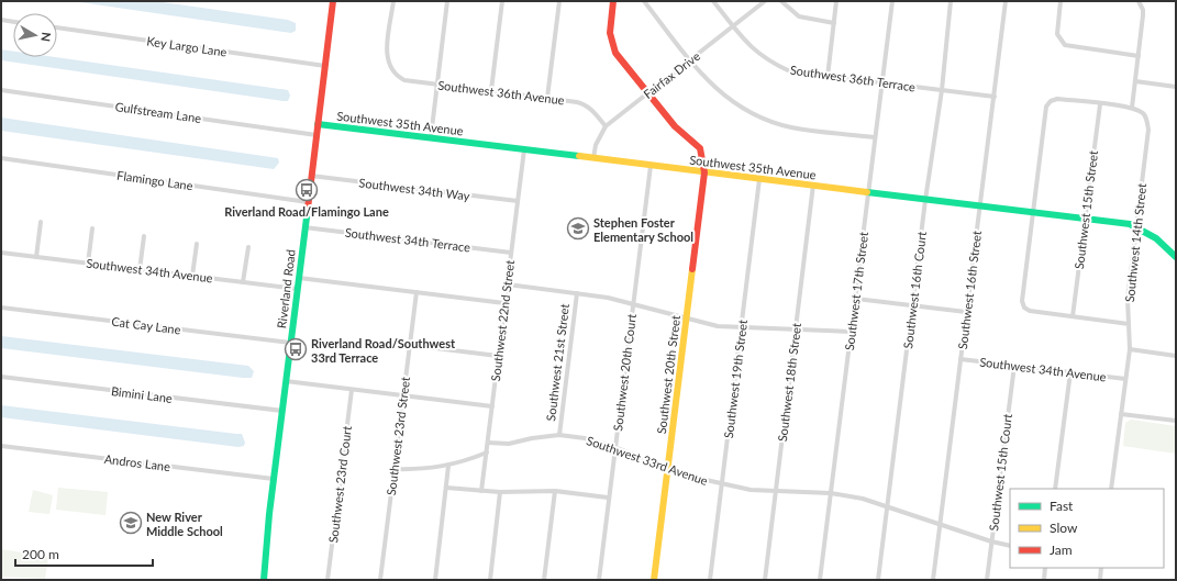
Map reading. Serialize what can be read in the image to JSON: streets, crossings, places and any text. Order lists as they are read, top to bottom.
{
  "streets": {
    "street": [
      "Key Largo Lane",
      "Fairfax Drive",
      "Southwest 36th Terrace",
      "Southwest 36th Avenue",
      "Gulfstream Lane",
      "Southwest 35th Avenue",
      "Flamingo Lane",
      "Southwest 34th Way",
      "Southwest 15th Street",
      "Southwest 34th Terrace",
      "Southwest 14th Street",
      "Southwest 34th Avenue",
      "Riverland Road",
      "Southwest 16th Court",
      "Southwest 16th Street",
      "Southwest 17th Street",
      "Southwest 22nd Street",
      "Cat Cay Lane",
      "Southwest 21st Street",
      "Southwest 20th Court",
      "Southwest 20th Street",
      "Southwest 19th Street",
      "Southwest 18th Street",
      "Bimini Lane",
      "Southwest 23rd Street",
      "Southwest 33rd Avenue",
      "Andros Lane",
      "Southwest 15th Court",
      "Southwest 23rd Court"
    ]
  },
  "crossings": [
    ["Key Largo Lane", "Riverland Road"],
    ["Fairfax Drive", "Southwest 36th Terrace"],
    ["Fairfax Drive", "Southwest 36th Avenue"],
    ["Fairfax Drive", "Southwest 35th Avenue"],
    ["Southwest 36th Terrace", "Southwest 16th Court"],
    ["Southwest 36th Terrace", "Southwest 16th Street"],
    ["Southwest 36th Terrace", "Southwest 17th Street"],
    ["Gulfstream Lane", "Riverland Road"],
    ["Southwest 35th Avenue", "Southwest 15th Street"],
    ["Southwest 35th Avenue", "Southwest 14th Street"],
    ["Southwest 35th Avenue", "Riverland Road"],
    ["Southwest 35th Avenue", "Southwest 16th Court"],
    ["Southwest 35th Avenue", "Southwest 16th Street"],
    ["Southwest 35th Avenue", "Southwest 17th Street"],
    ["Southwest 35th Avenue", "Southwest 22nd Street"],
    ["Southwest 35th Avenue", "Southwest 20th Court"],
    ["Southwest 35th Avenue", "Southwest 20th Street"],
    ["Southwest 35th Avenue", "Southwest 19th Street"],
    ["Southwest 35th Avenue", "Southwest 18th Street"],
    ["Flamingo Lane", "Riverland Road"],
    ["Southwest 34th Way", "Riverland Road"],
    ["Southwest 34th Way", "Southwest 22nd Street"],
    ["Southwest 34th Terrace", "Riverland Road"],
    ["Southwest 34th Terrace", "Southwest 22nd Street"],
    ["Southwest 14th Street", "Southwest 34th Avenue"],
    ["Southwest 34th Avenue", "Riverland Road"],
    ["Southwest 34th Avenue", "Southwest 16th Street"],
    ["Southwest 34th Avenue", "Southwest 15th Court"],
    ["Riverland Road", "Cat Cay Lane"],
    ["Riverland Road", "Bimini Lane"],
    ["Riverland Road", "Andros Lane"],
    ["Southwest 16th Court", "Southwest 33rd Avenue"],
    ["Southwest 16th Street", "Southwest 33rd Avenue"],
    ["Southwest 17th Street", "Southwest 33rd Avenue"],
    ["Southwest 22nd Street", "Southwest 33rd Avenue"],
    ["Southwest 21st Street", "Southwest 33rd Avenue"],
    ["Southwest 20th Court", "Southwest 33rd Avenue"],
    ["Southwest 20th Street", "Southwest 33rd Avenue"],
    ["Southwest 19th Street", "Southwest 33rd Avenue"],
    ["Southwest 18th Street", "Southwest 33rd Avenue"],
    ["Southwest 33rd Avenue", "Southwest 15th Court"]
  ],
  "places": {
    "bus stop": ["Riverland Road/Flamingo Lane", "Riverland Road/Southwest 33rd Terrace"],
    "school or university": ["Stephen Foster Elementary School", "New River Middle School"]
  },
  "legend": ["Fast", "Slow", "Jam"],
  "scale_bar": "200 m",
  "north": "right"
}
